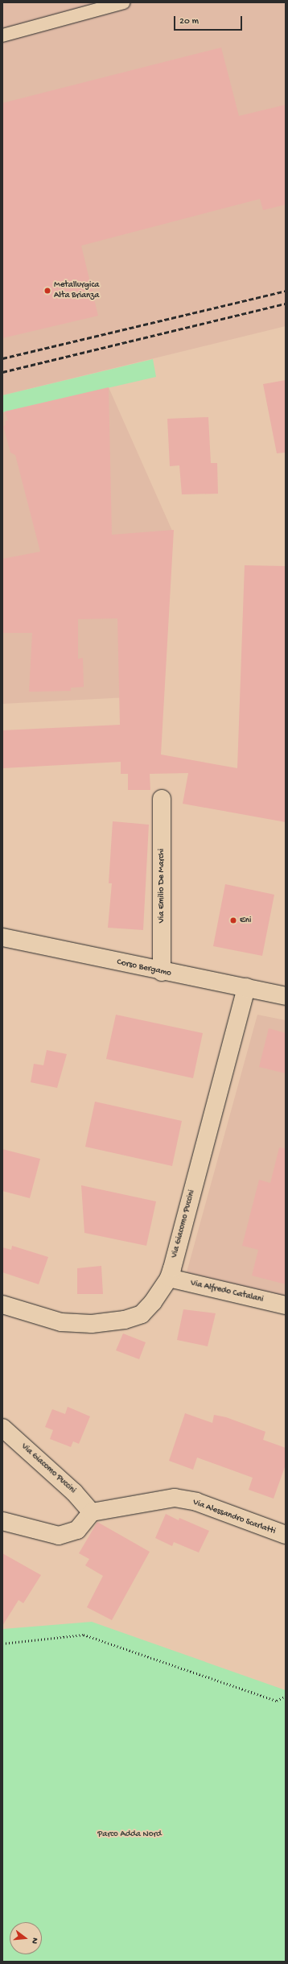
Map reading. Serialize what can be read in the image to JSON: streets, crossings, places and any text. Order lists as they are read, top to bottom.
{
  "streets": {
    "street": [
      "Via Emilio De Marchi",
      "Corso Bergamo",
      "Via Giacomo Puccini",
      "Via Alfredo Catalani",
      "Via Alessandro Scarlatti"
    ]
  },
  "crossings": [
    ["Via Emilio De Marchi", "Corso Bergamo"],
    ["Corso Bergamo", "Via Giacomo Puccini"],
    ["Via Giacomo Puccini", "Via Alfredo Catalani"],
    ["Via Giacomo Puccini", "Via Alessandro Scarlatti"]
  ],
  "parks": ["Parco Adda Nord"],
  "places": ["Metallurgica Alta Brianza", "Eni"],
  "scale_bar": "20 m",
  "north": "right"
}
